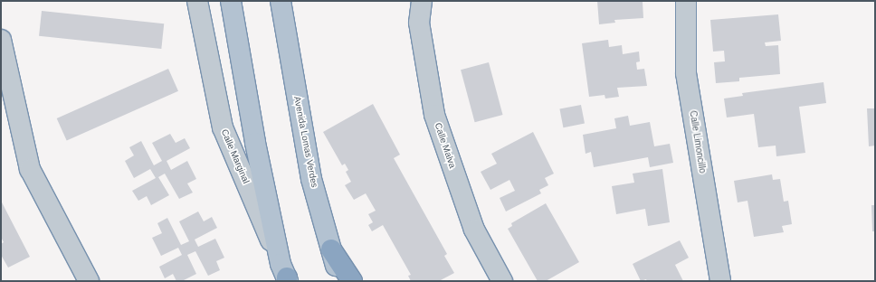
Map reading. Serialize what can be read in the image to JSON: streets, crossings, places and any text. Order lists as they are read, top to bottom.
{
  "streets": {
    "main road": ["Avenida Lomas Verdes"],
    "street": ["Calle Limoncillo", "Calle Malva", "Calle Marginal"]
  }
}
